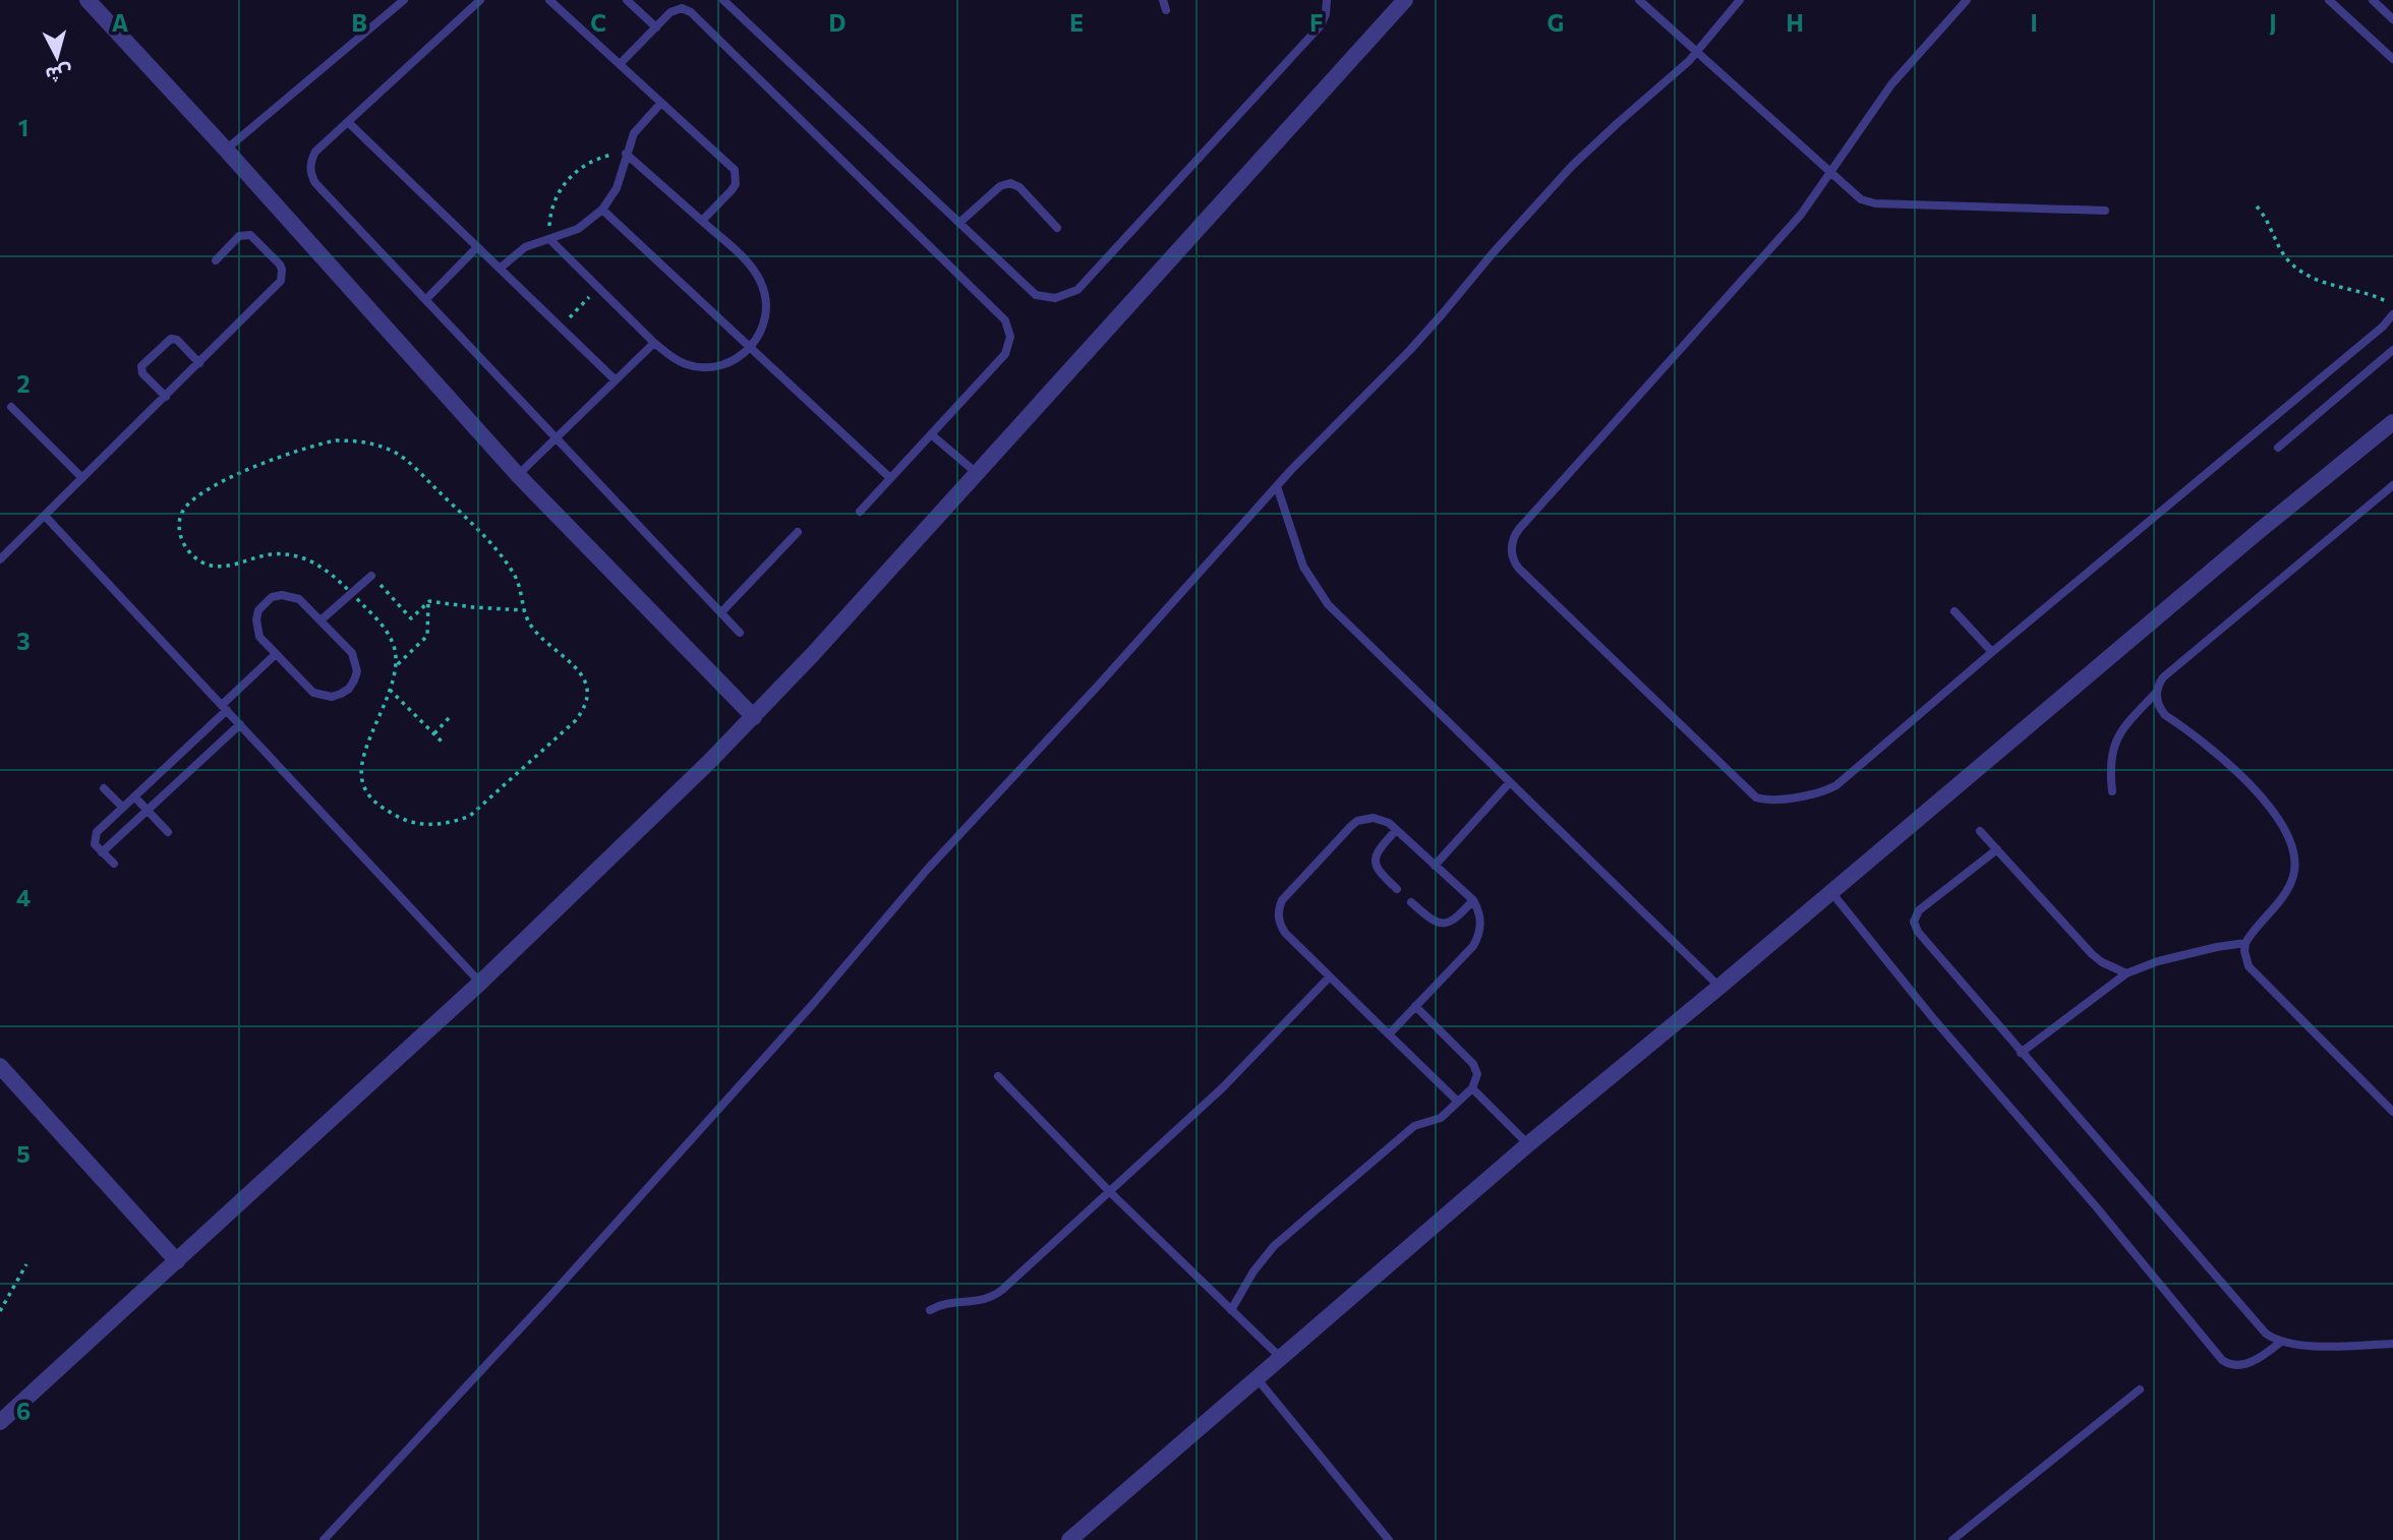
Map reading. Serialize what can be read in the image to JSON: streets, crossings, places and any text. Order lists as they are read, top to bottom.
{
  "north": "bottom",
  "grid": {
    "columns": [
      "A",
      "B",
      "C",
      "D",
      "E",
      "F",
      "G",
      "H",
      "I",
      "J"
    ],
    "rows": [
      "1",
      "2",
      "3",
      "4",
      "5",
      "6"
    ]
  }
}
